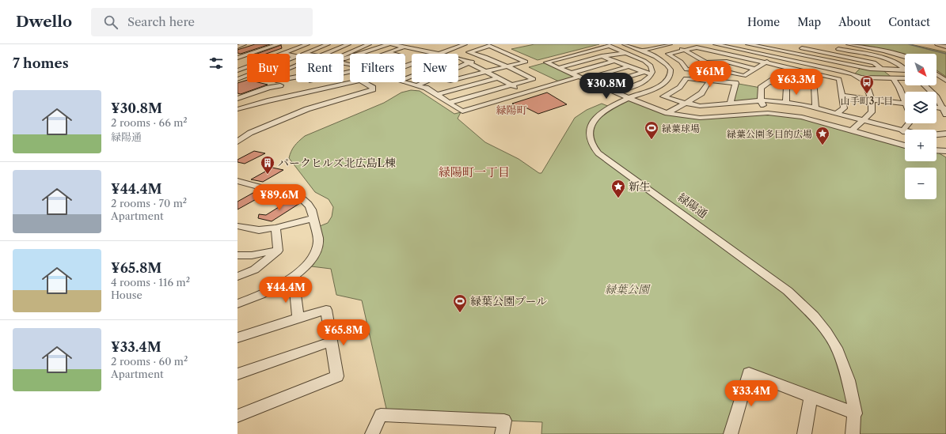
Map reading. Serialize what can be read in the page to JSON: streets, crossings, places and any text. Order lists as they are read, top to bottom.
{
  "streets": {
    "street": ["緑陽通"]
  },
  "districts": ["緑陽町", "緑陽町一丁目"],
  "parks": ["緑葉公園"],
  "places": {
    "bus stop": ["山手町3丁目"],
    "sports": ["緑葉球場", "緑葉公園プール"],
    "place": ["緑葉公園多目的広場", "新生"],
    "building": ["パークヒルズ北広島L棟"]
  },
  "north": "bottom right",
  "page": {
    "header": "Dwello",
    "search": "Search here",
    "nav": [
      "Home",
      "Map",
      "About",
      "Contact"
    ],
    "heading": "7 homes",
    "map_buttons": ["+", "−"],
    "chip": [
      "Buy",
      "Rent",
      "Filters",
      "New"
    ],
    "price": [
      "¥61M",
      "¥63.3M",
      "¥30.8M",
      "¥89.6M",
      "¥44.4M",
      "¥65.8M",
      "¥33.4M"
    ],
    "list": [
      {
        "name": "¥30.8M",
        "note": "2 rooms · 66 m² · 緑陽通"
      },
      {
        "name": "¥44.4M",
        "note": "2 rooms · 70 m² · Apartment"
      },
      {
        "name": "¥65.8M",
        "note": "4 rooms · 116 m² · House"
      },
      {
        "name": "¥33.4M",
        "note": "2 rooms · 60 m² · Apartment"
      }
    ]
  }
}
